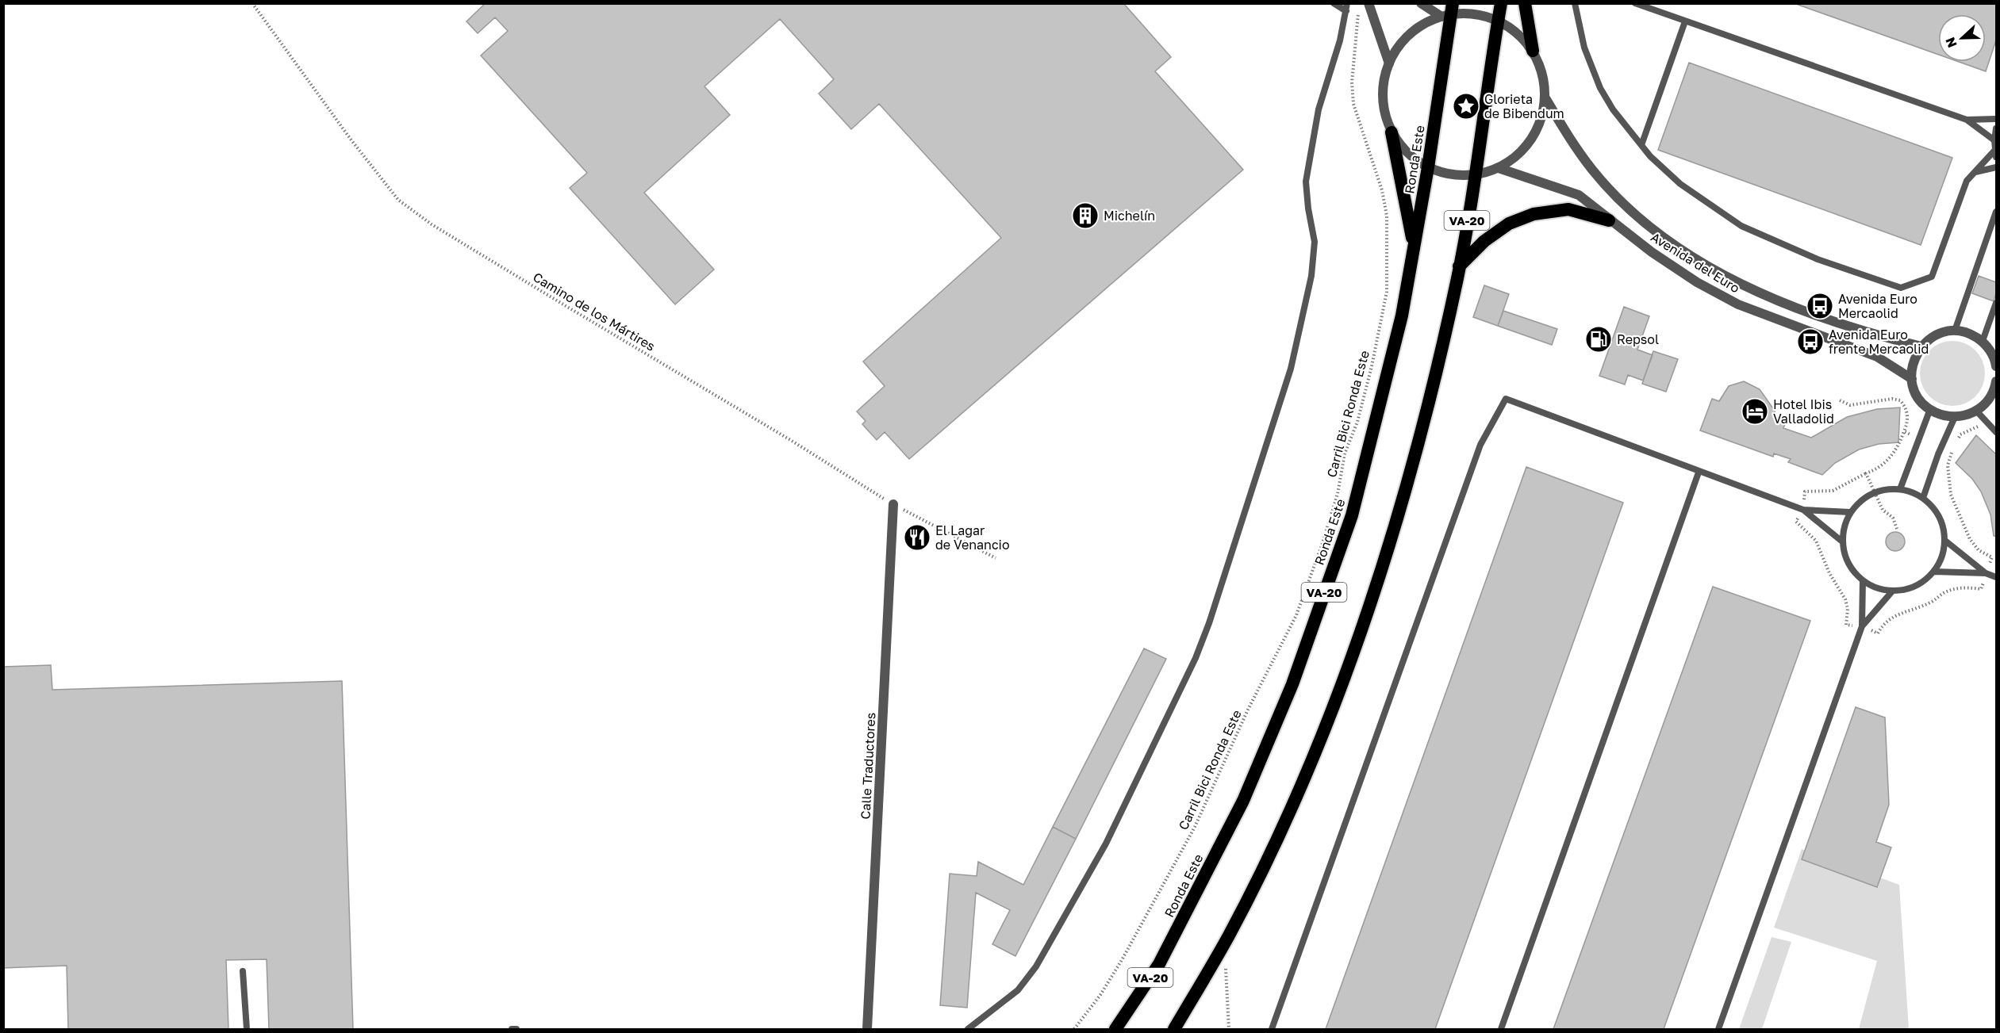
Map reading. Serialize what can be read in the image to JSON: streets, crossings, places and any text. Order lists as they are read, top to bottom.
{
  "streets": {
    "highway": ["Ronda Este", "VA-20"],
    "street": ["Avenida del Euro", "Calle Traductores"],
    "path": ["Camino de los Mártires", "Carril Bici Ronda Este"]
  },
  "crossings": [
    ["Camino de los Mártires", "Calle Traductores"]
  ],
  "places": {
    "place": ["Glorieta de Bibendum"],
    "building": ["Michelín"],
    "bus stop": ["Avenida Euro Mercaolid", "Avenida Euro frente Mercaolid"],
    "fuel station": ["Repsol"],
    "hotel": ["Hotel Ibis Valladolid"],
    "restaurant": ["El Lagar de Venancio"]
  },
  "north": "left"
}
